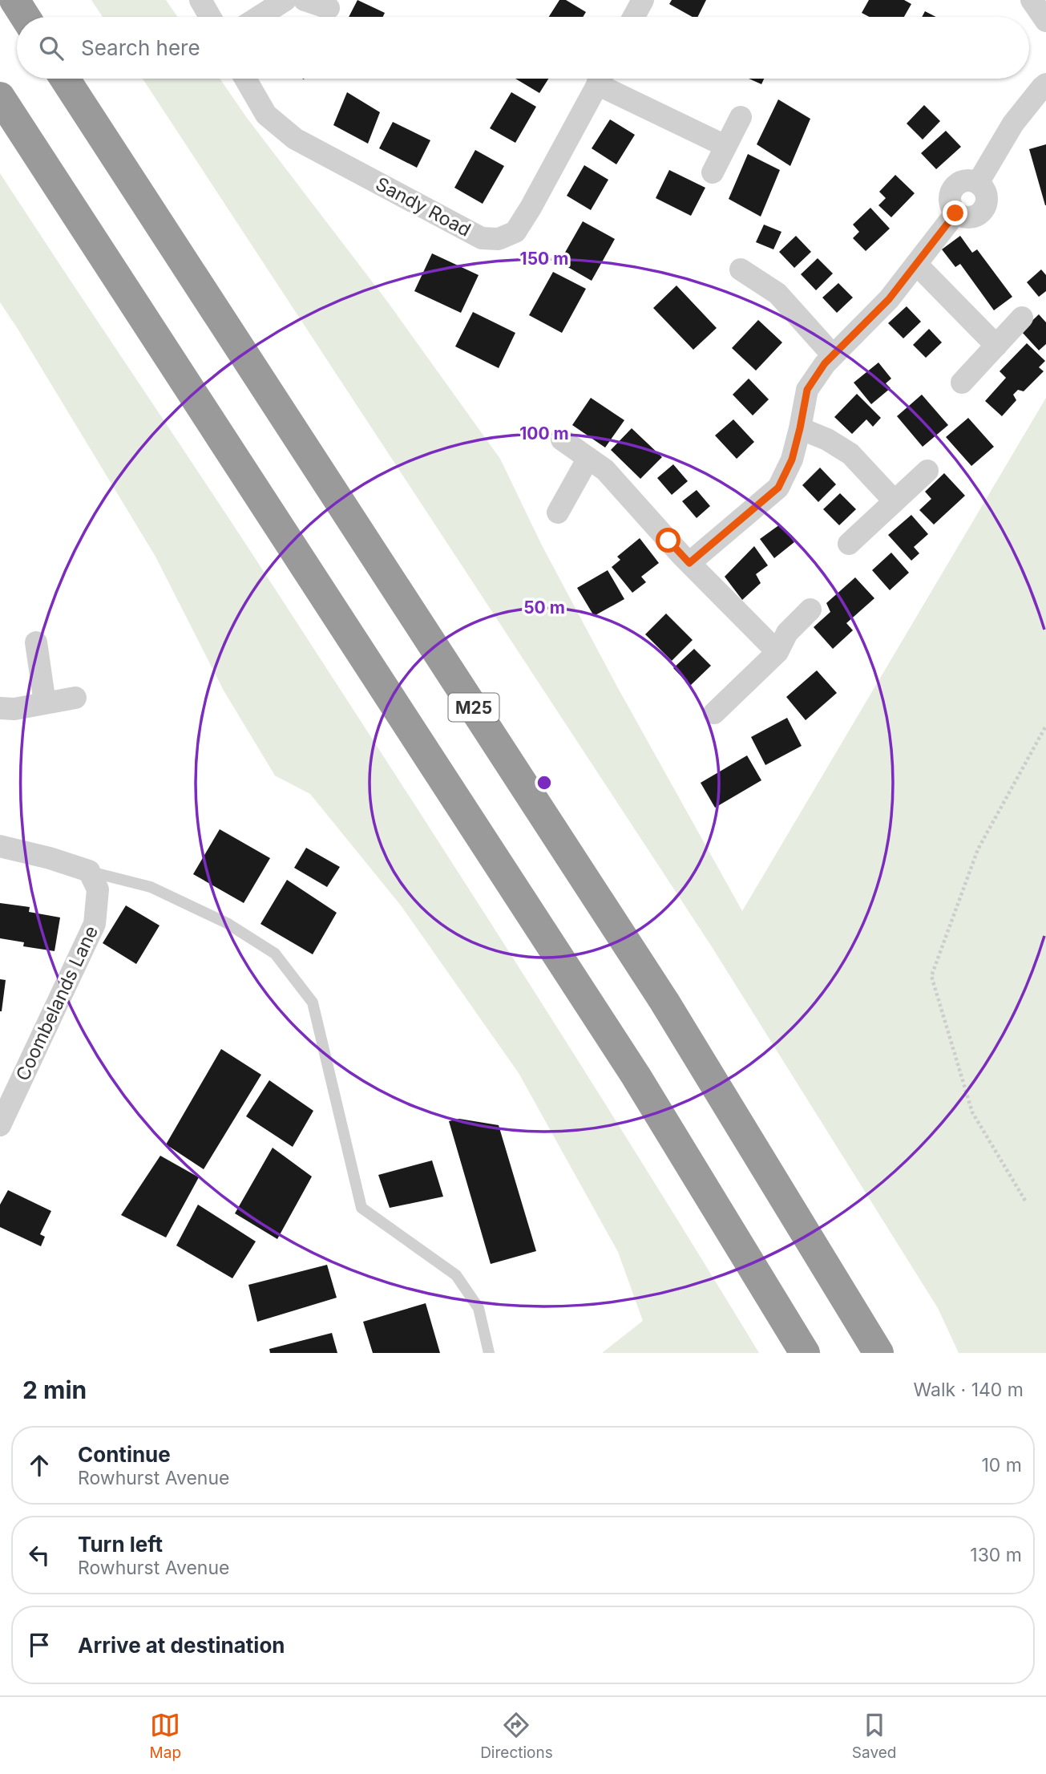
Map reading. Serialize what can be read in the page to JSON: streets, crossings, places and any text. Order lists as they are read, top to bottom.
{
  "streets": {
    "highway": ["M25"],
    "street": ["Sandy Road", "Coombelands Lane"]
  },
  "page": {
    "search": "Search here",
    "heading": ["2 min", "Walk · 140 m"],
    "list": [
      ["Continue", "Rowhurst Avenue", "10 m"],
      ["Turn left", "Rowhurst Avenue", "130 m"],
      "Arrive at destination"
    ],
    "nav": ["Map", "Directions", "Saved"]
  },
  "rings": ["150 m", "100 m", "50 m"]
}
